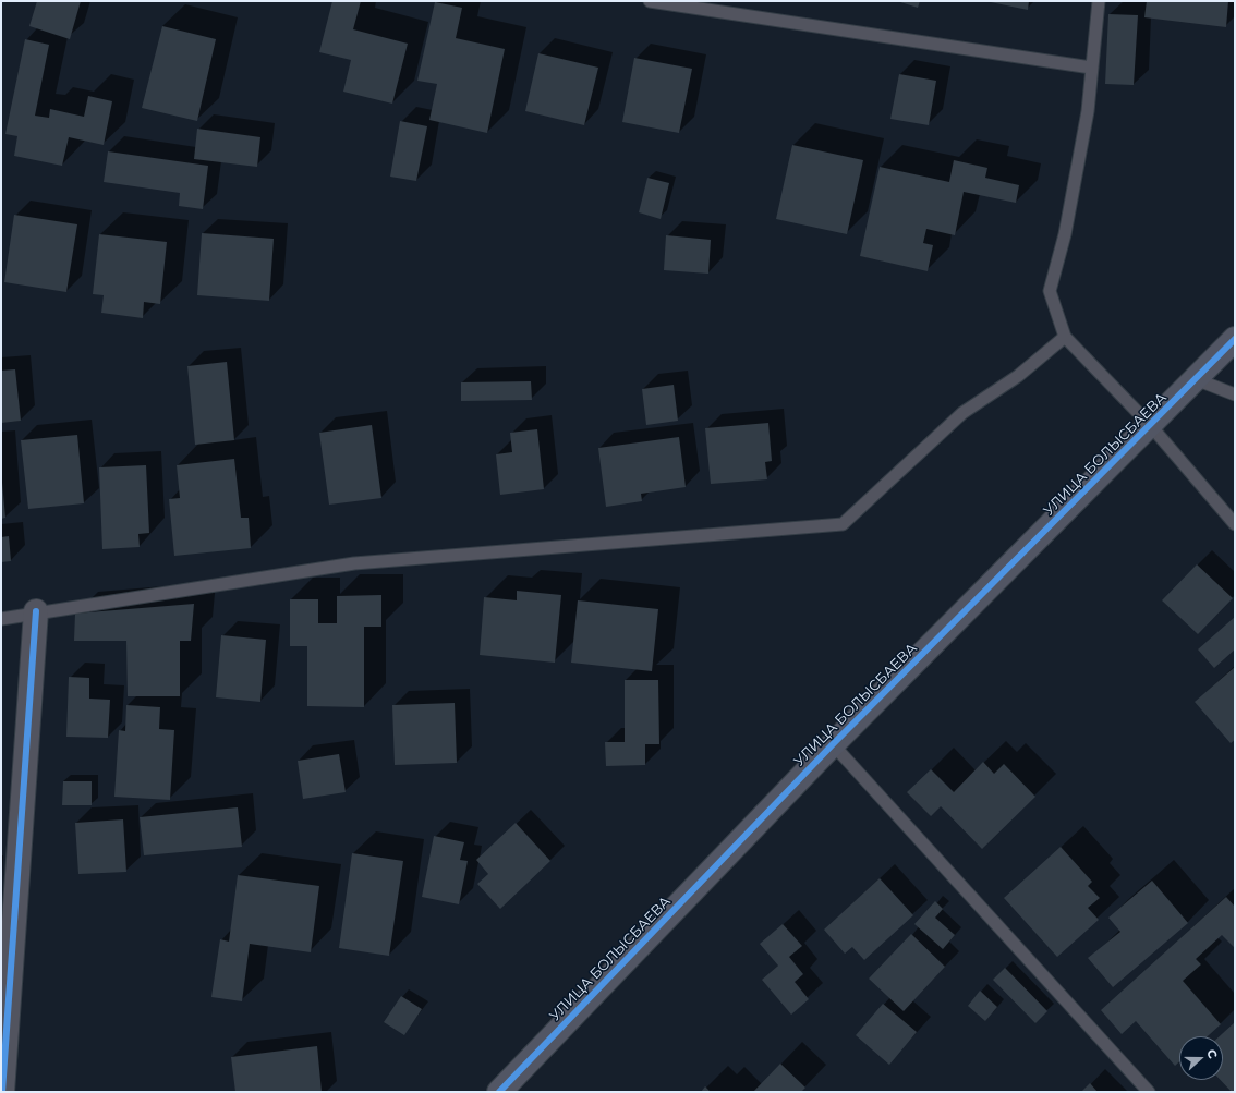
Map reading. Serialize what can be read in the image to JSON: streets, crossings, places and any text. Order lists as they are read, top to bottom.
{
  "streets": {
    "street": ["УЛИЦА БОЛЫСБАЕВА"]
  },
  "north": "right"
}
